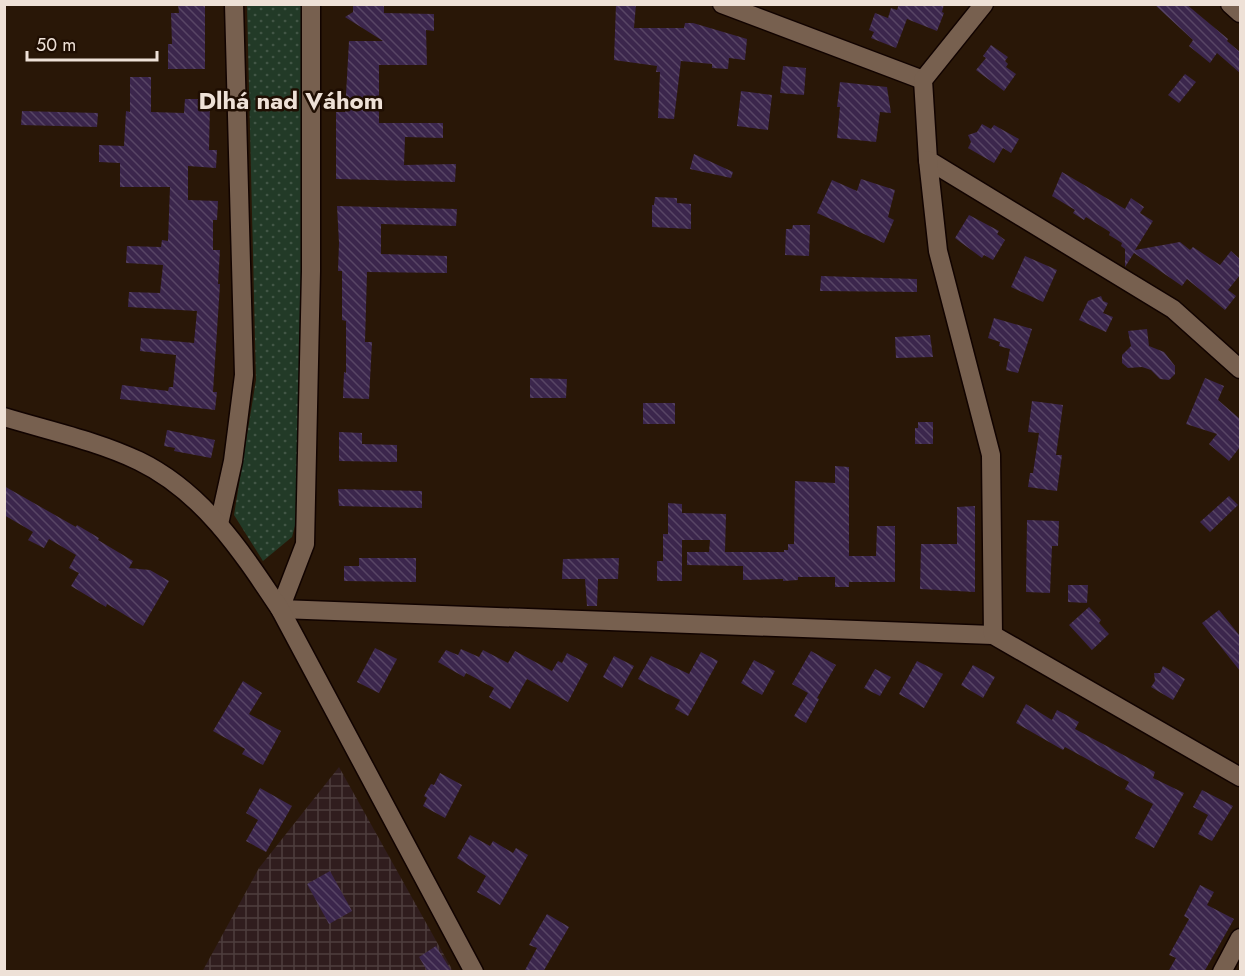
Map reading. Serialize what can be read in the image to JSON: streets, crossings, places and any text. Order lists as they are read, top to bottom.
{
  "districts": ["Dlhá nad Váhom"],
  "scale_bar": "50 m"
}
